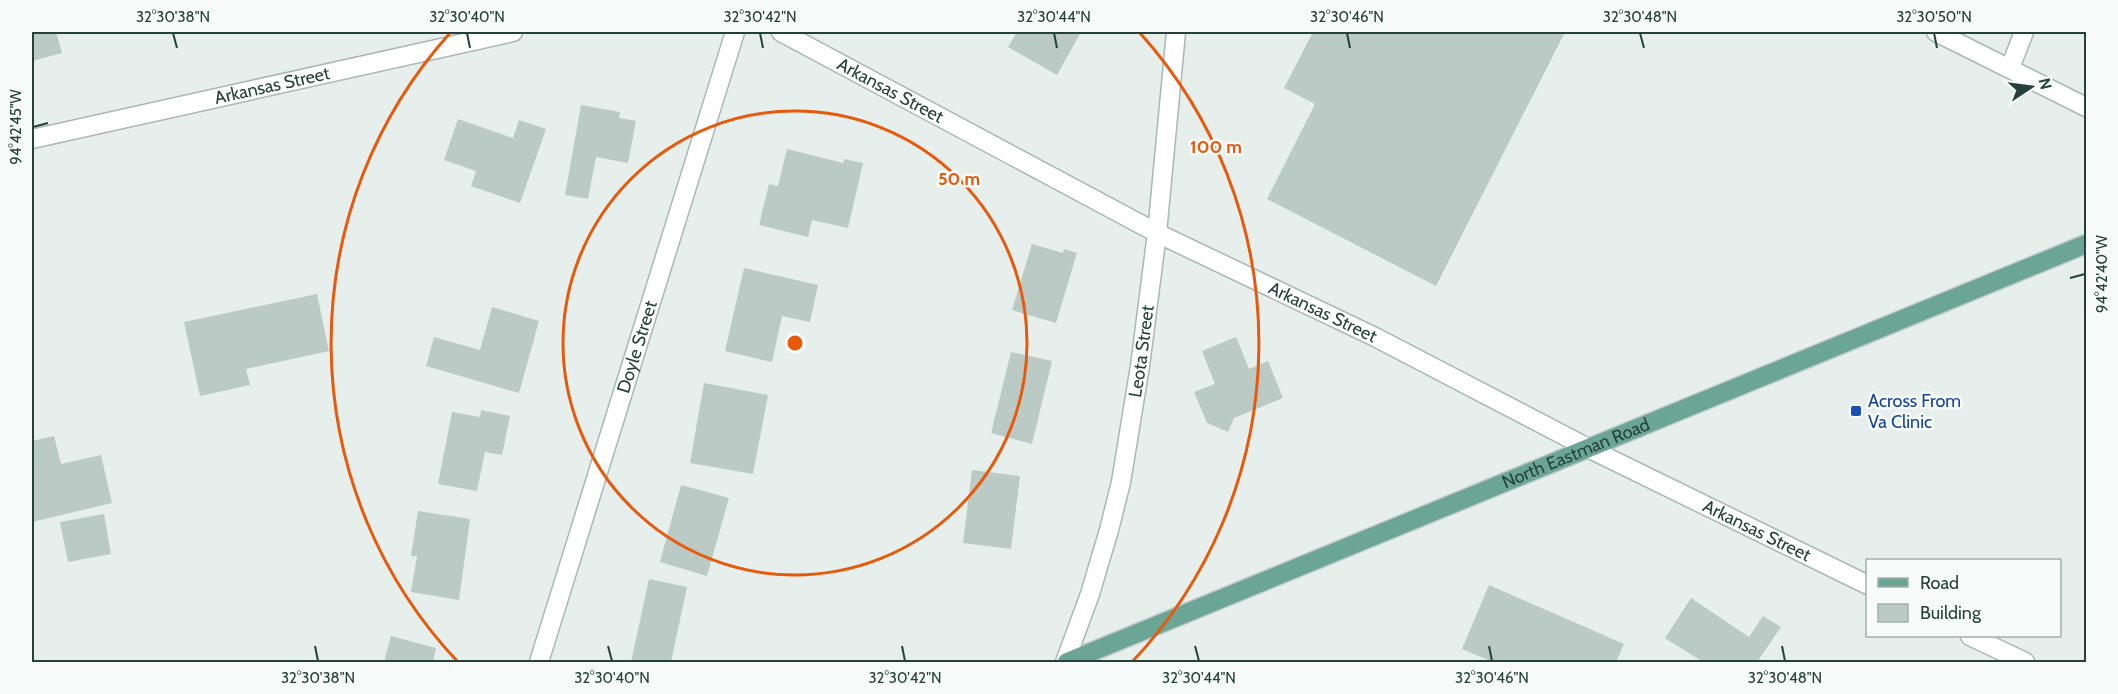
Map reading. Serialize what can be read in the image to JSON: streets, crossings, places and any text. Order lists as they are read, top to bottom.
{
  "streets": {
    "main road": ["North Eastman Road"],
    "street": ["Arkansas Street", "Doyle Street", "Leota Street"]
  },
  "crossings": [
    ["Arkansas Street", "Leota Street"],
    ["Arkansas Street", "North Eastman Road"],
    ["Leota Street", "North Eastman Road"]
  ],
  "places": {
    "transit": ["Across From Va Clinic"]
  },
  "legend": ["Road", "Building"],
  "north": "right",
  "coordinates": [
    "32°30'38\"N",
    "32°30'40\"N",
    "32°30'42\"N",
    "32°30'44\"N",
    "32°30'46\"N",
    "32°30'48\"N",
    "32°30'50\"N",
    "94°42'45\"W",
    "94°42'40\"W"
  ],
  "rings": ["100 m", "50 m"]
}
